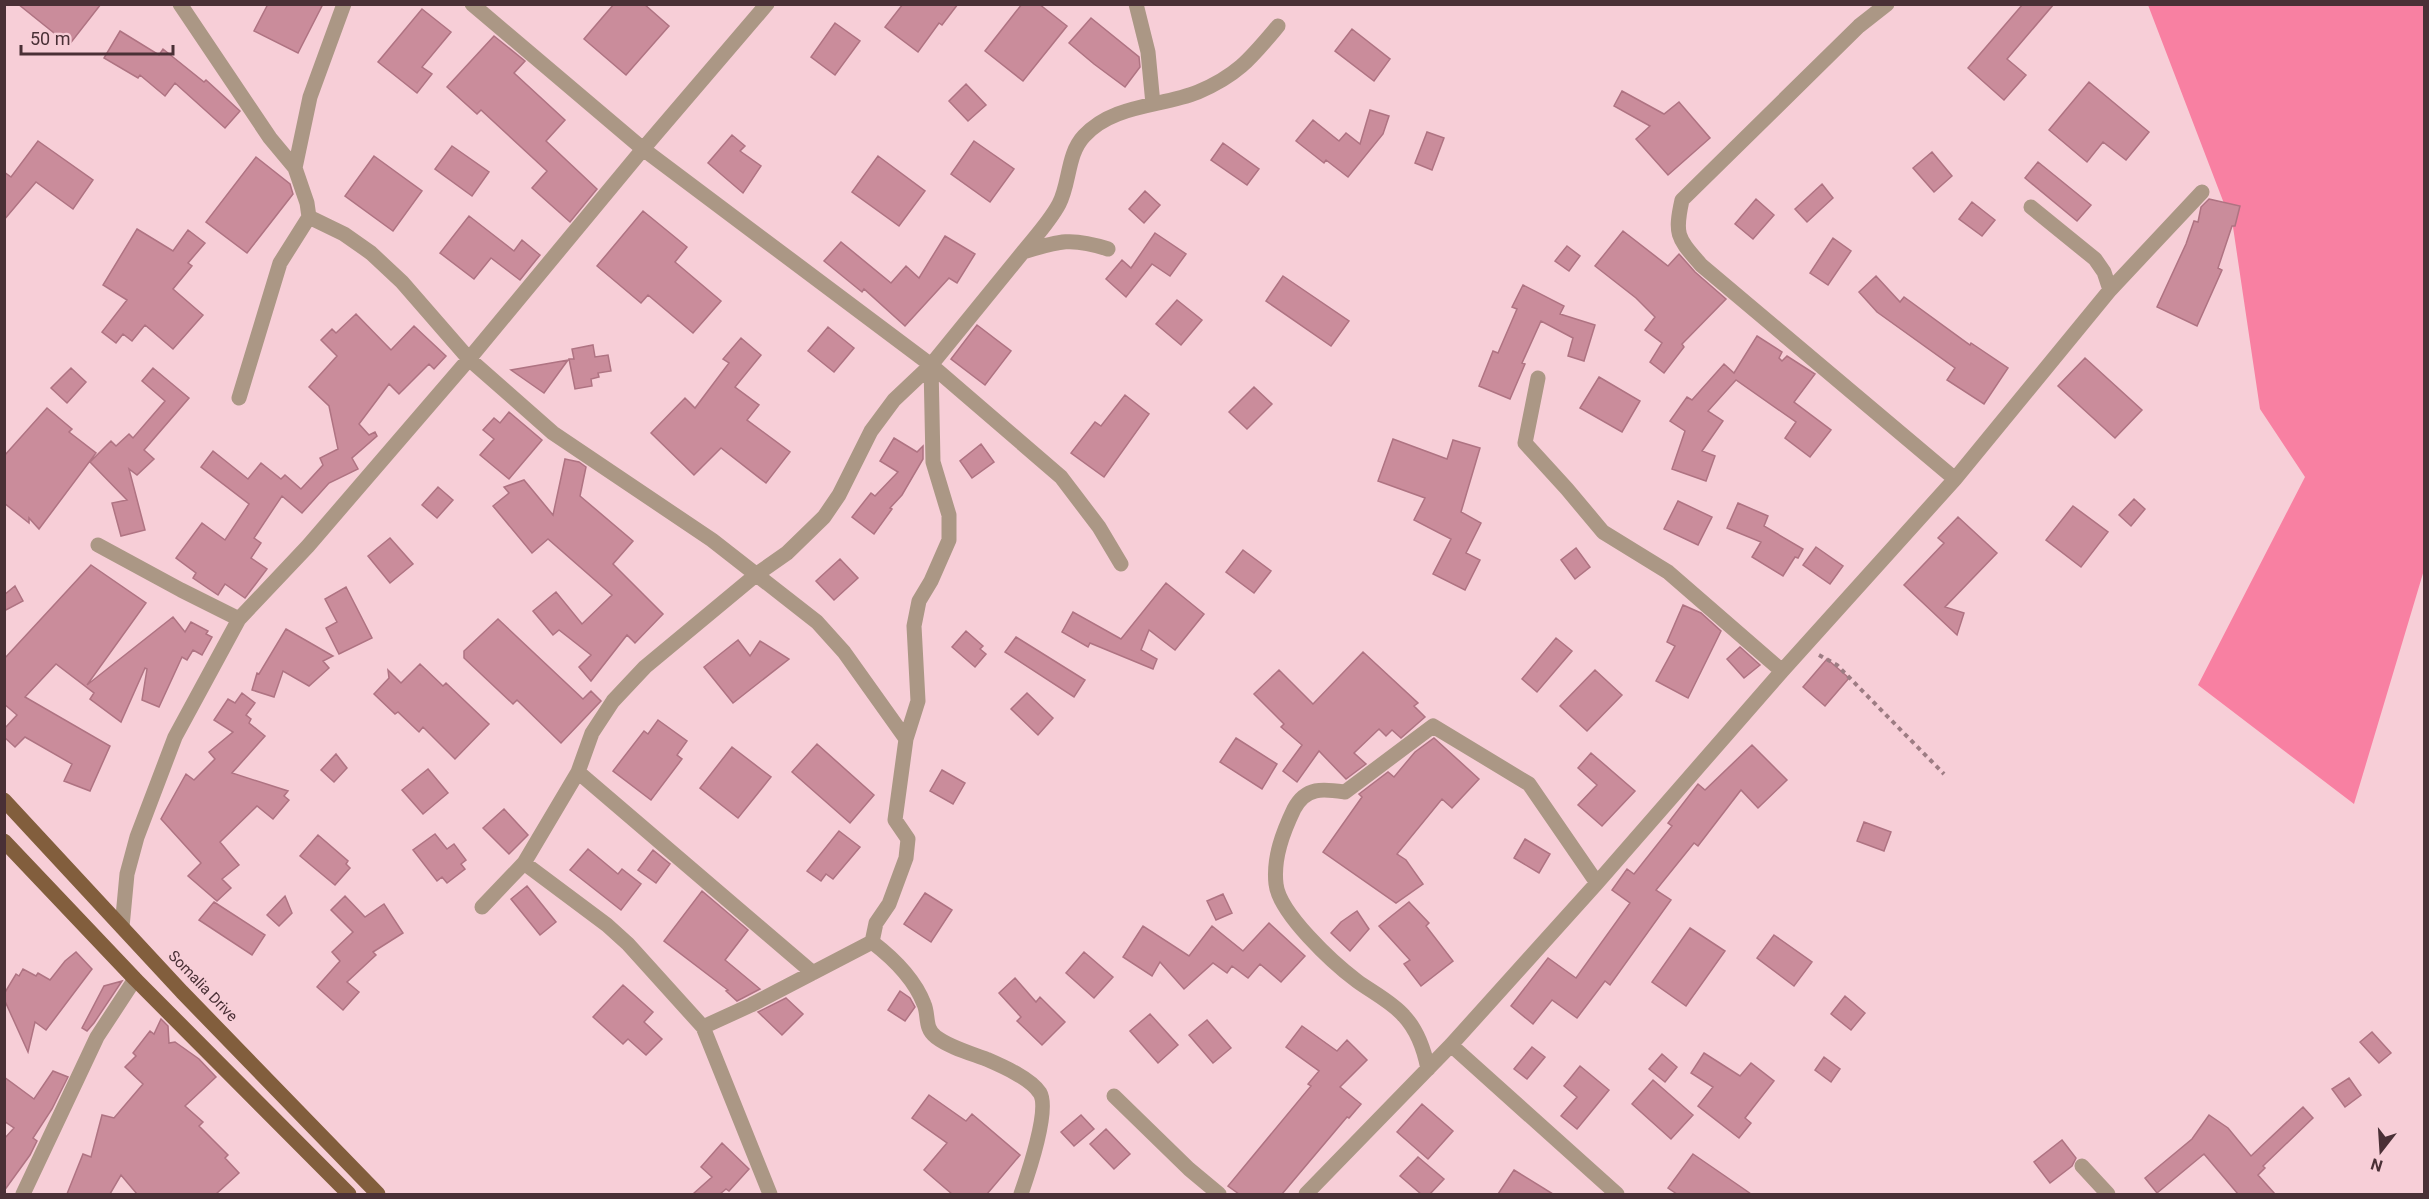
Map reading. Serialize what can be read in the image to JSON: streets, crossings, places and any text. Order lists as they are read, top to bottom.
{
  "streets": {
    "main road": ["Somalia Drive"]
  },
  "scale_bar": "50 m",
  "north": "bottom"
}
